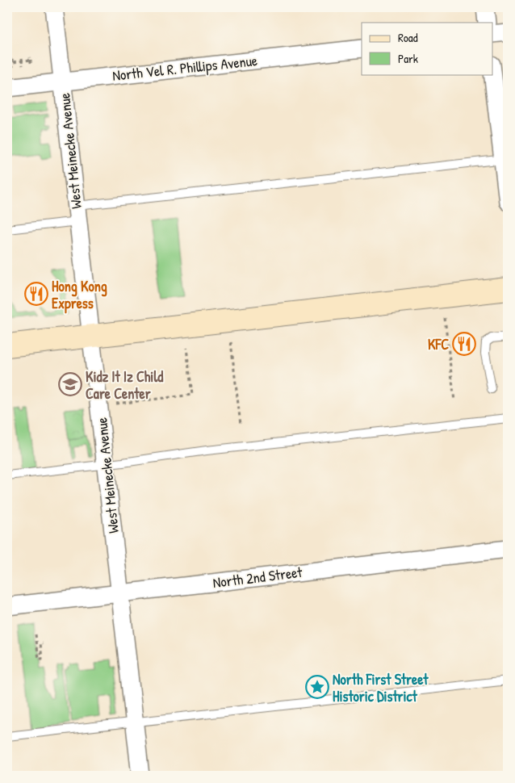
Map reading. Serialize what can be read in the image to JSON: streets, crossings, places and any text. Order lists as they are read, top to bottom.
{
  "streets": {
    "street": ["North Vel R. Phillips Avenue", "West Meinecke Avenue", "North 2nd Street"]
  },
  "crossings": [
    ["North Vel R. Phillips Avenue", "West Meinecke Avenue"],
    ["West Meinecke Avenue", "North 2nd Street"]
  ],
  "places": {
    "restaurant": ["Hong Kong Express", "KFC"],
    "school or university": ["Kidz It Iz Child Care Center"],
    "place": ["North First Street Historic District"]
  },
  "legend": ["Road", "Park"]
}
